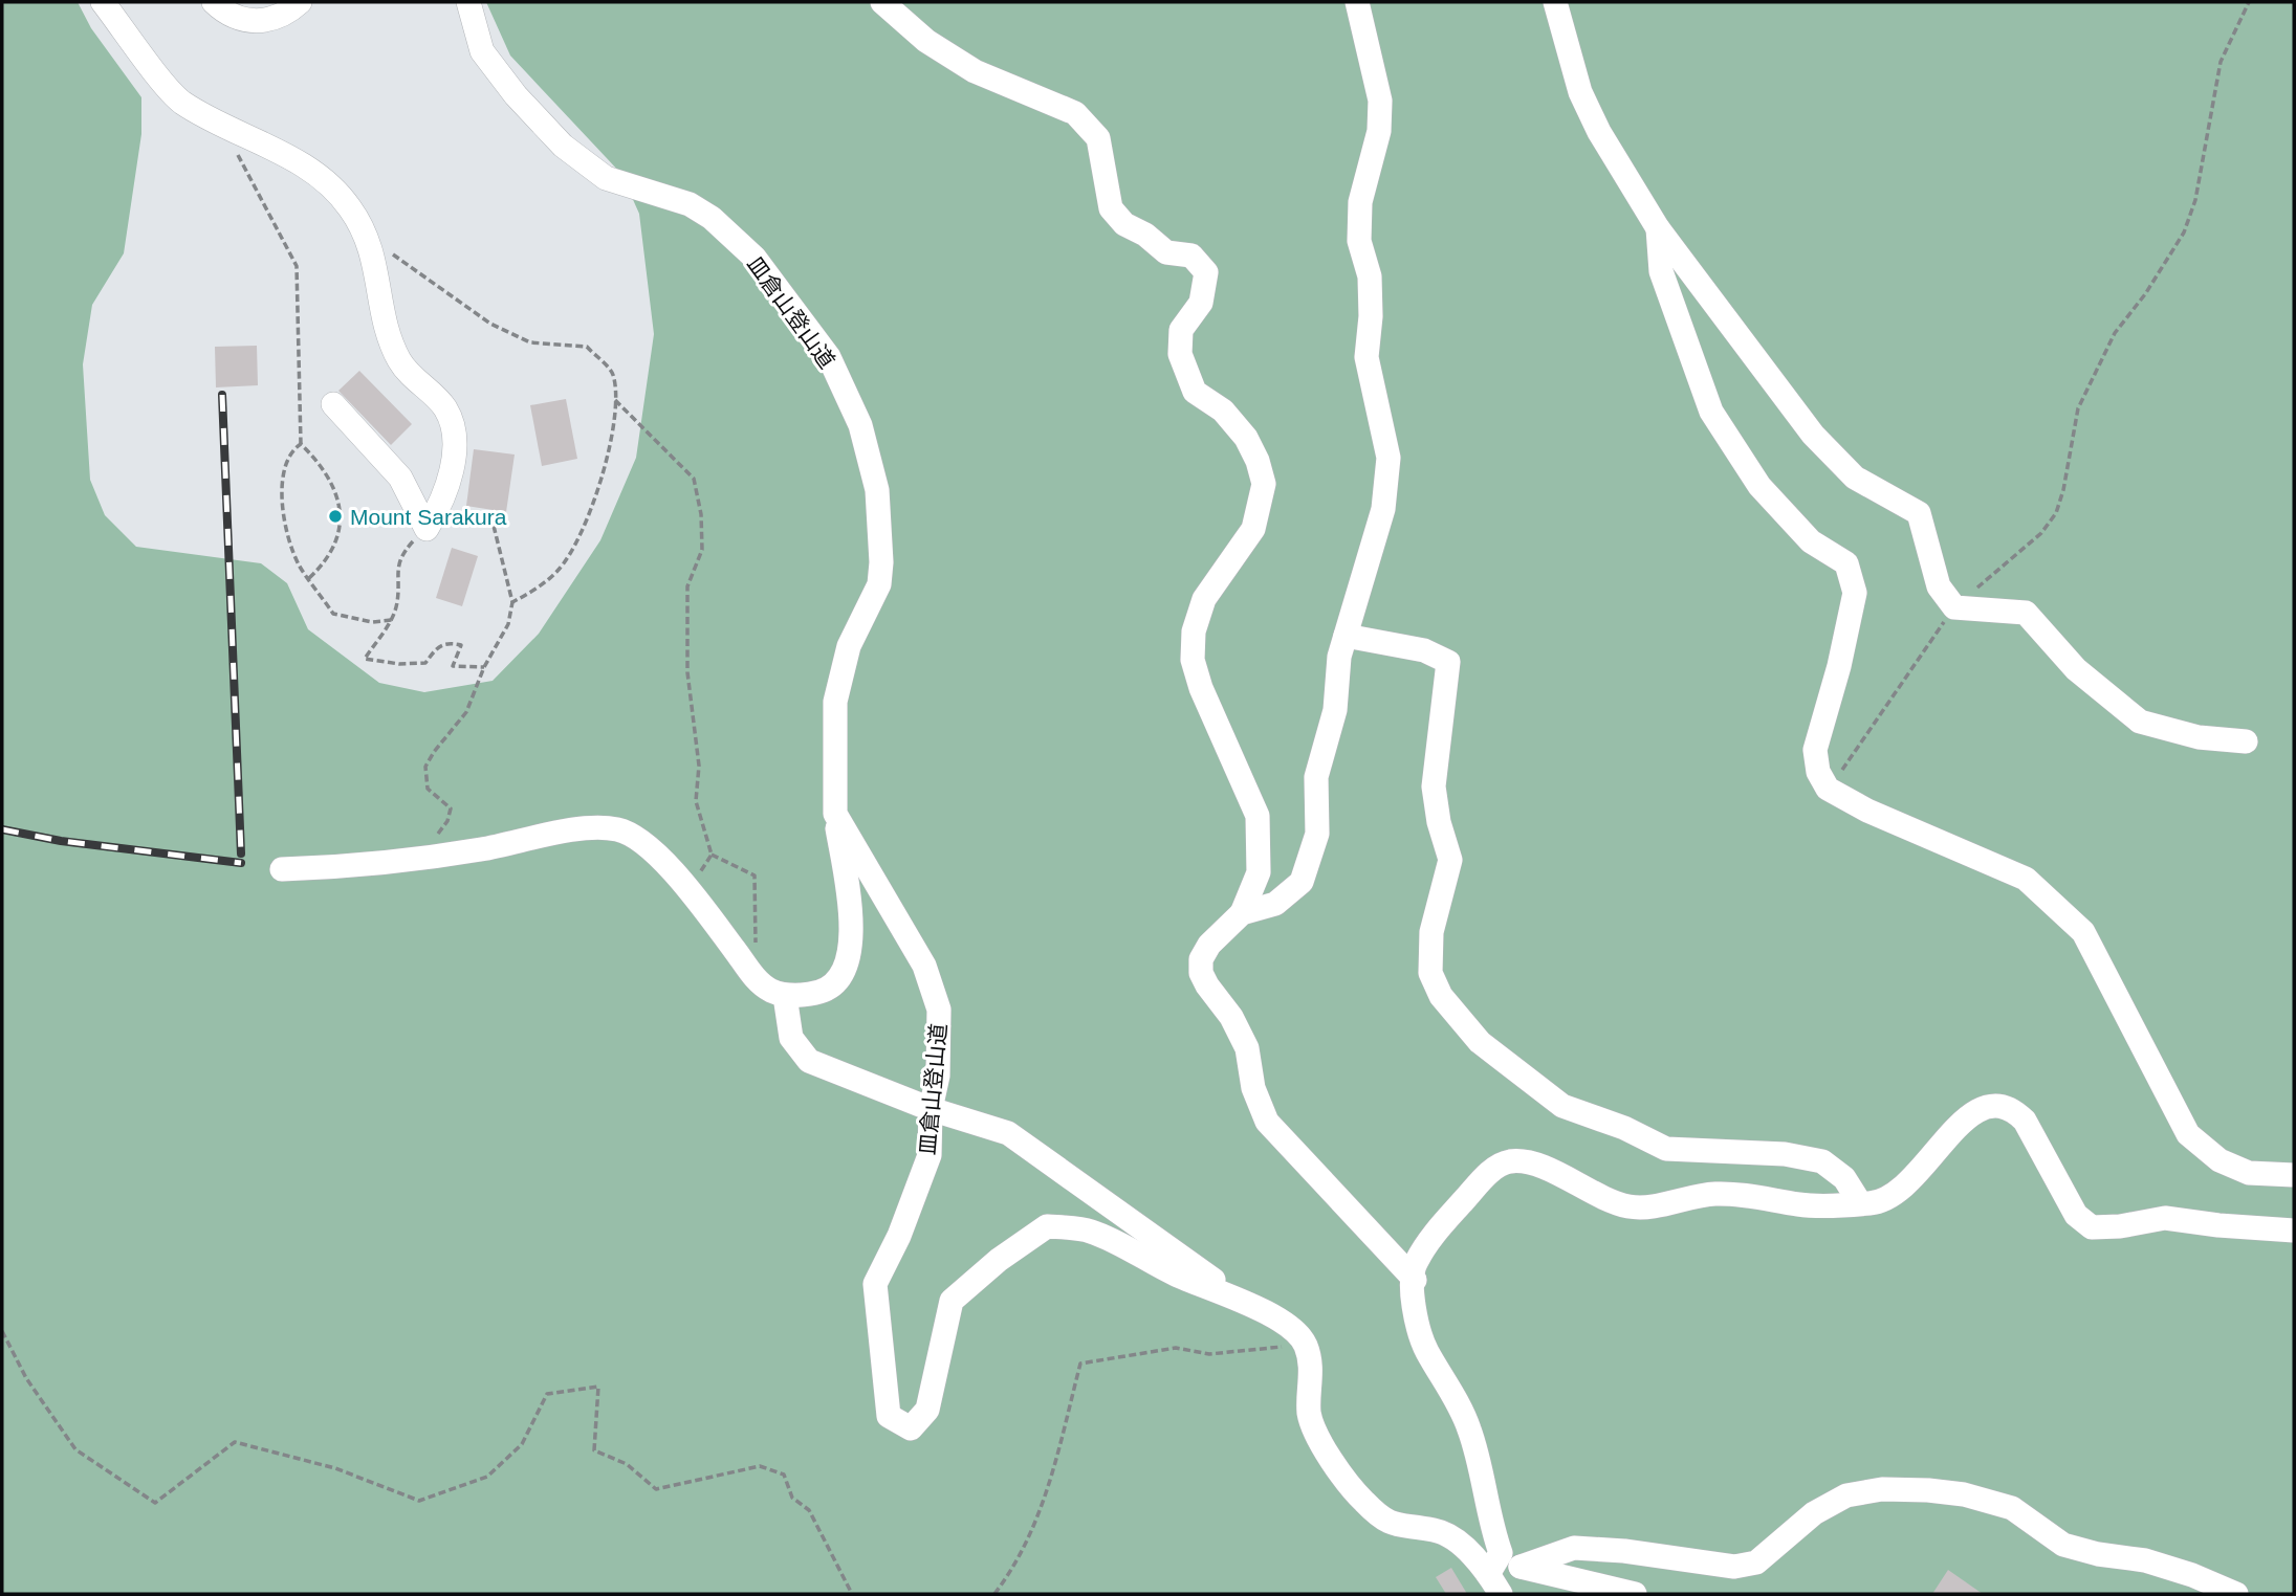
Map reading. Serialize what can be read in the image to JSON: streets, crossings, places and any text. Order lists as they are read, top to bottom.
{
  "streets": {
    "street": ["皿倉山登山道"]
  },
  "places": ["Mount Sarakura"]
}
